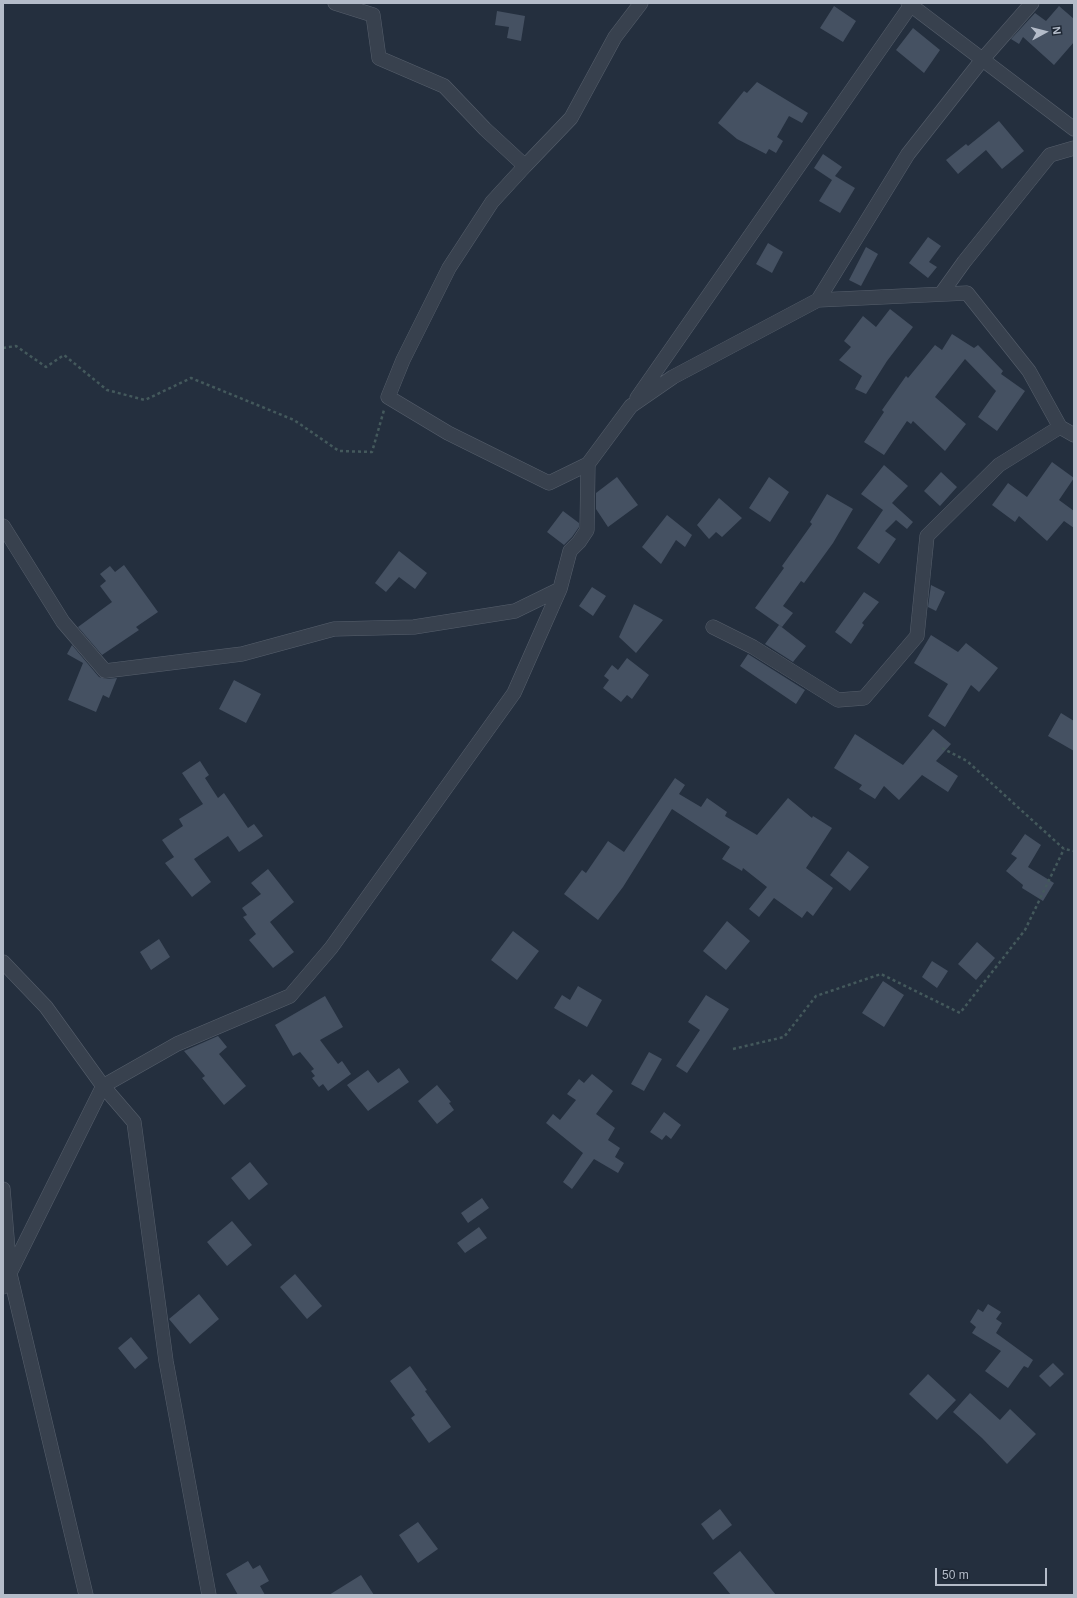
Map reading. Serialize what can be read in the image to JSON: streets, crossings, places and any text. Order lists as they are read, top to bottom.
{
  "scale_bar": "50 m",
  "north": "right"
}
